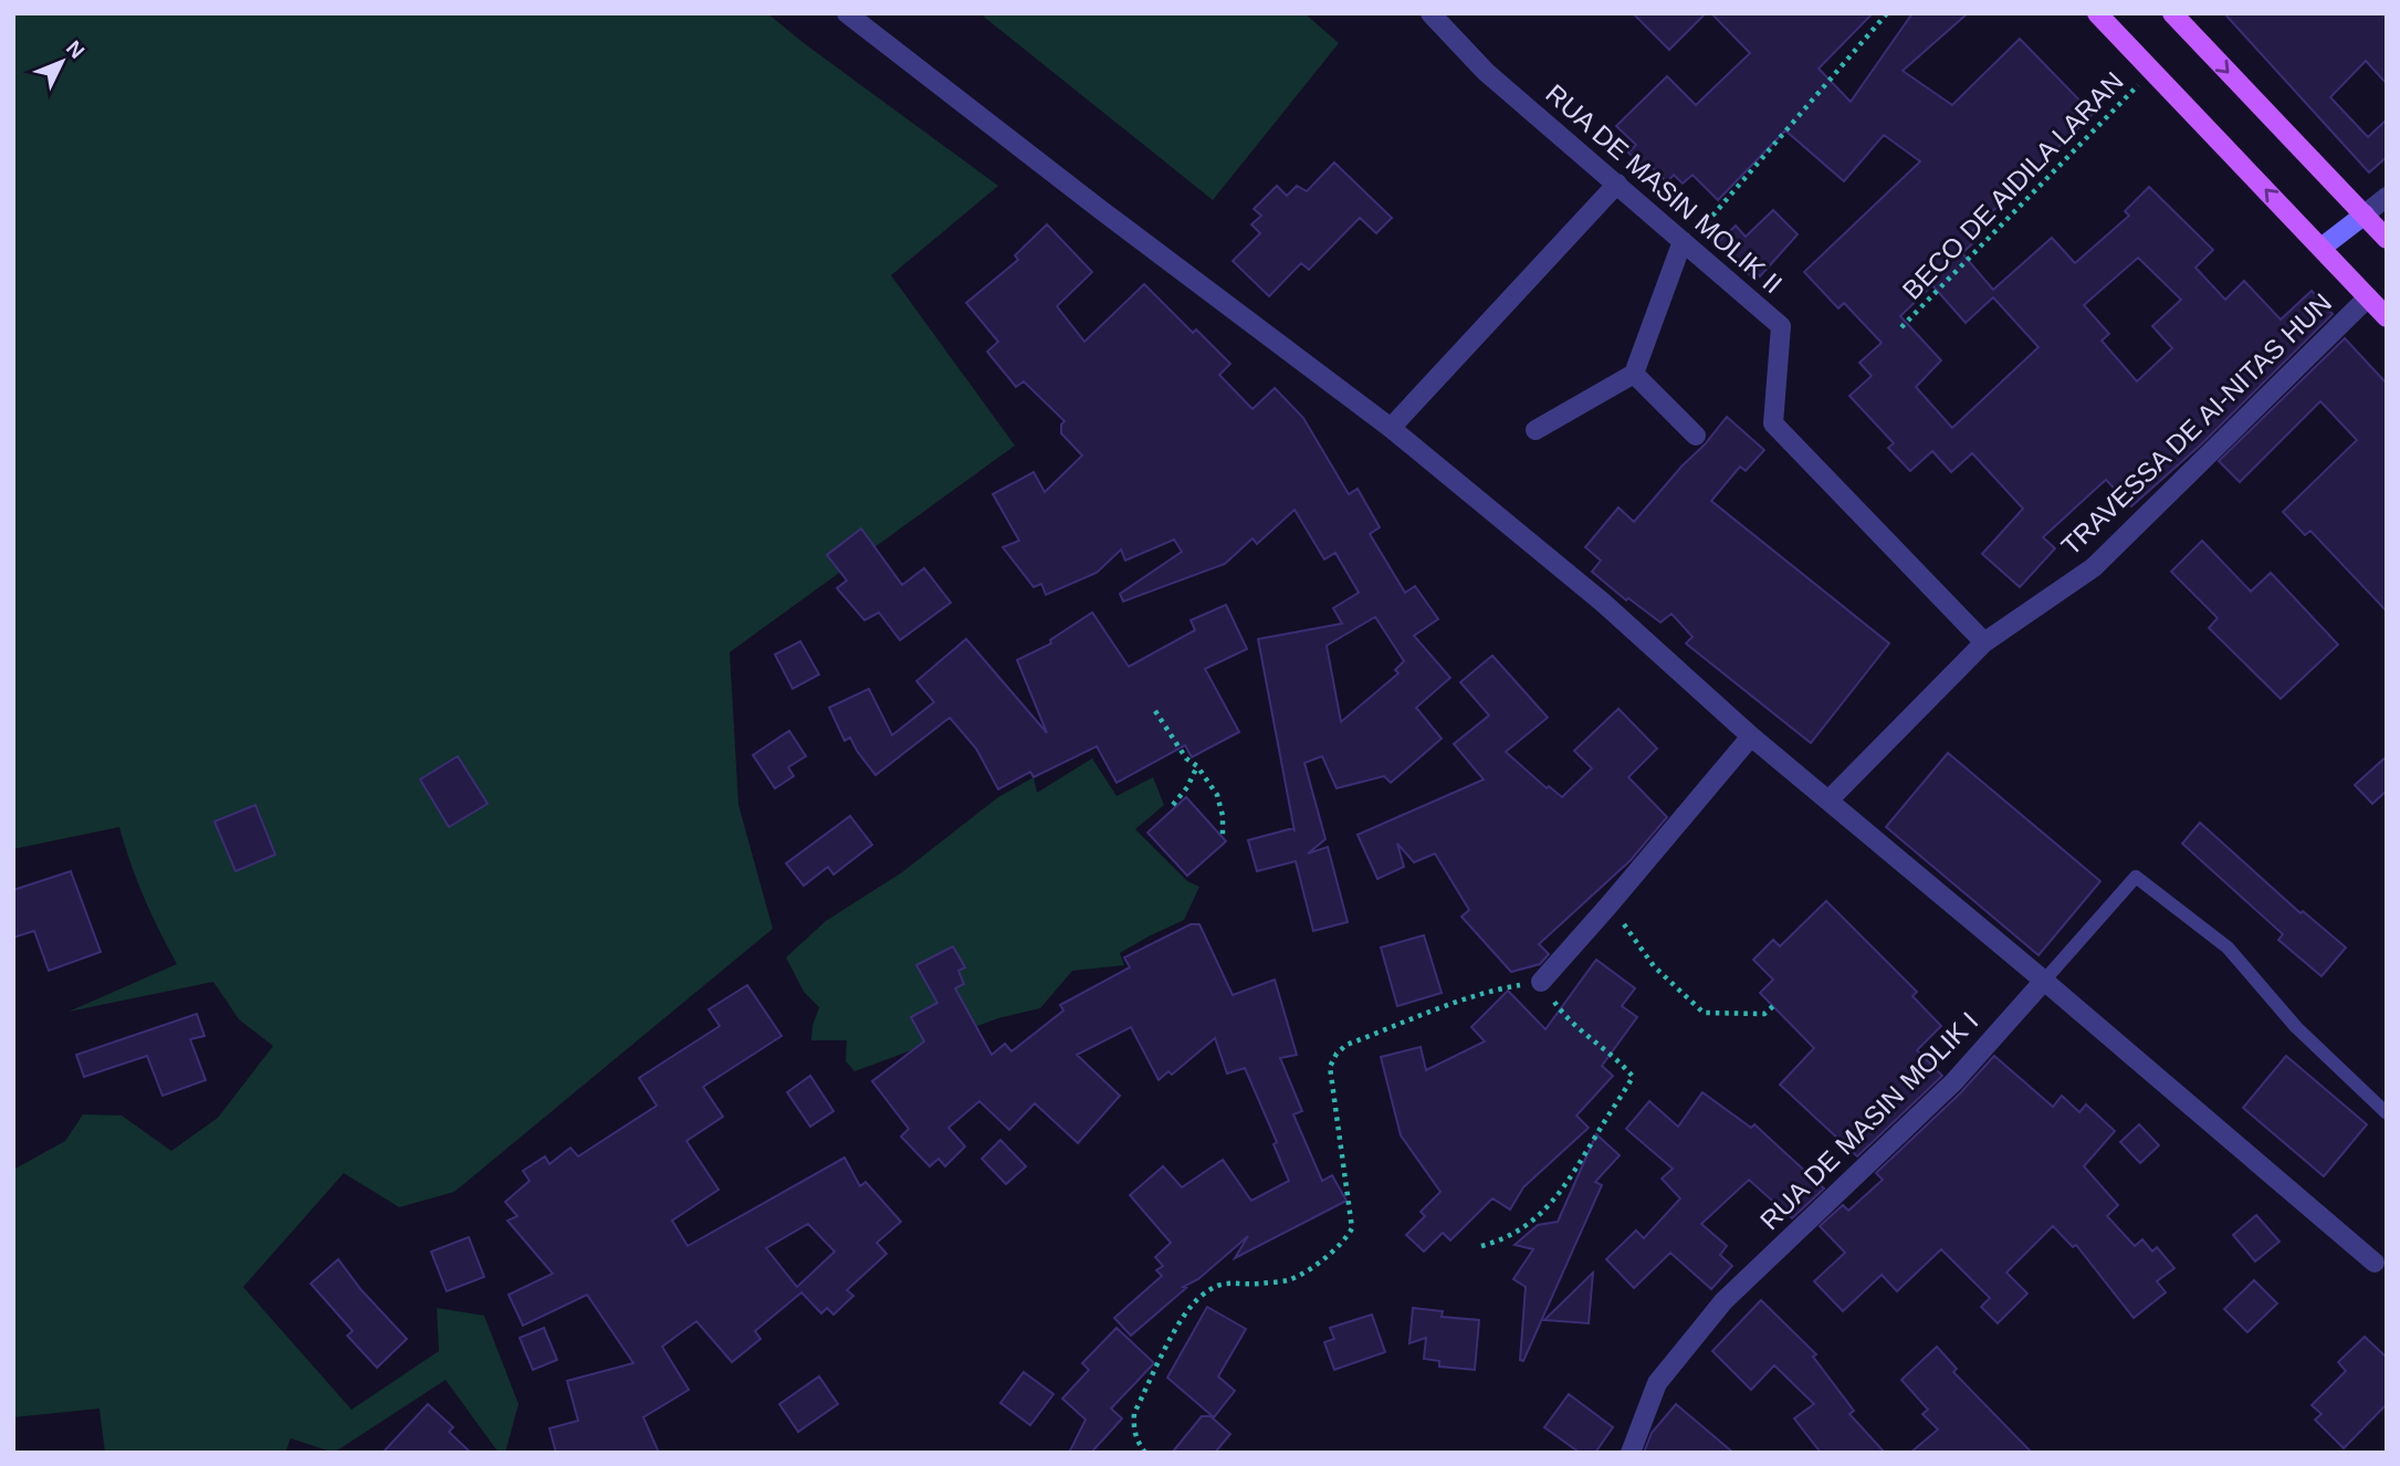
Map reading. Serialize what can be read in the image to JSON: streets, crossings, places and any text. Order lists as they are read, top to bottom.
{
  "streets": {
    "street": ["RUA DE MASIN MOLIK II", "TRAVESSA DE AI-NITAS HUN", "RUA DE MASIN MOLIK I"],
    "path": ["BECO DE AIDILA LARAN"]
  },
  "crossings": [
    ["RUA DE MASIN MOLIK II", "TRAVESSA DE AI-NITAS HUN"]
  ],
  "north": "top right"
}
